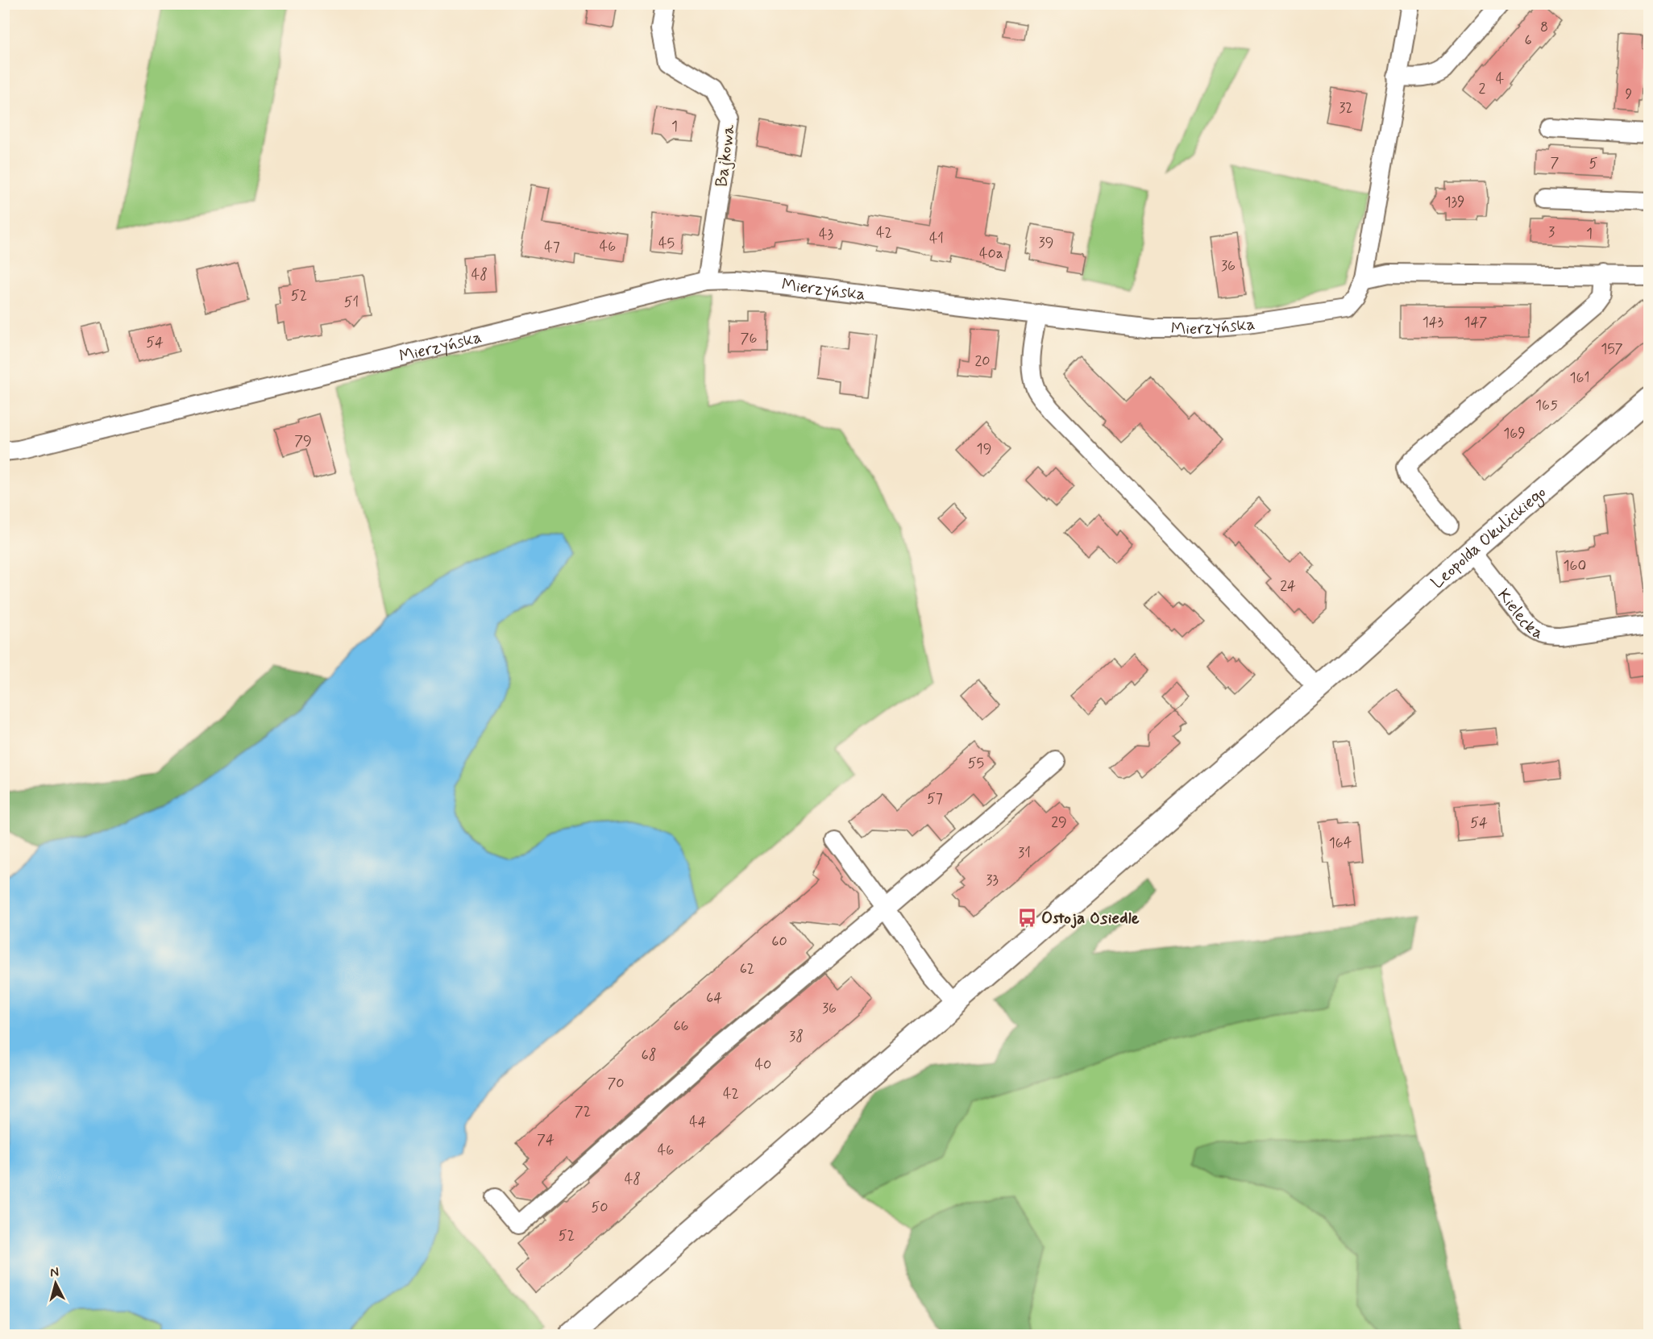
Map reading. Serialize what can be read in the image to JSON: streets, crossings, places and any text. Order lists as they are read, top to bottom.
{
  "streets": {
    "street": [
      "Bajkowa",
      "Mierzyńska",
      "Leopolda Okulickiego",
      "Kielecka"
    ]
  },
  "crossings": [
    ["Bajkowa", "Mierzyńska"],
    ["Leopolda Okulickiego", "Kielecka"]
  ],
  "places": {
    "bus stop": ["Ostoja Osiedle"]
  },
  "house_numbers": [
    "8",
    "6",
    "4",
    "2",
    "9",
    "32",
    "1",
    "7",
    "5",
    "139",
    "3",
    "42",
    "1",
    "43",
    "41",
    "39",
    "45",
    "46",
    "47",
    "40a",
    "36",
    "48",
    "52",
    "51",
    "143",
    "147",
    "76",
    "54",
    "157",
    "20",
    "161",
    "165",
    "169",
    "79",
    "19",
    "160",
    "24",
    "55",
    "57",
    "29",
    "54",
    "164",
    "31",
    "33",
    "60",
    "62",
    "64",
    "36",
    "66",
    "38",
    "68",
    "40",
    "70",
    "42",
    "72",
    "44",
    "74",
    "46",
    "48",
    "50",
    "52"
  ],
  "north": "top"
}
